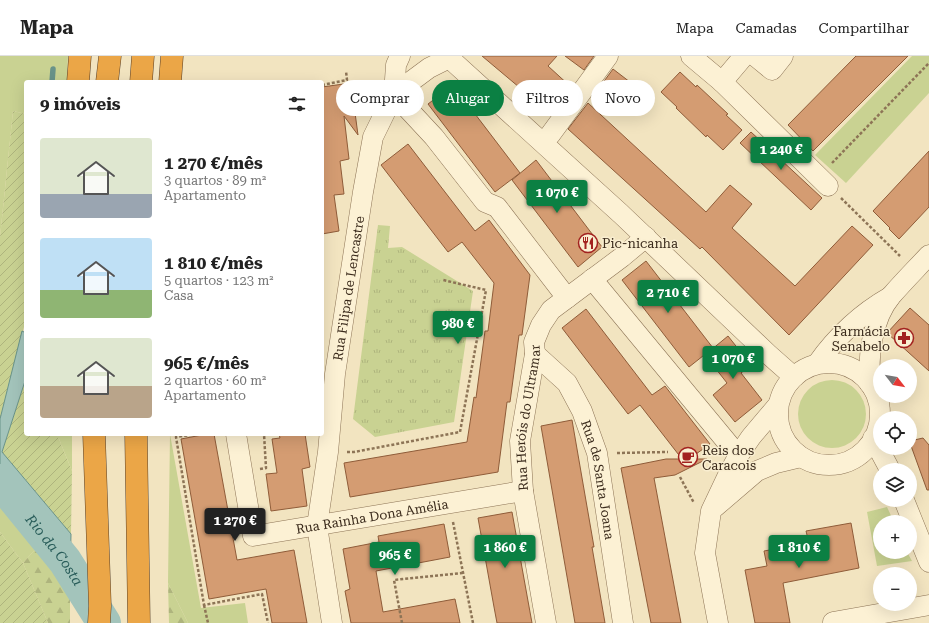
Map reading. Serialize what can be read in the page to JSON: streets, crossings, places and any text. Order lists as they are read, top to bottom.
{
  "streets": {
    "street": [
      "Rua Filipa de Lencastre",
      "Rua Heróis do Ultramar",
      "Rua de Santa Joana",
      "Rua Rainha Dona Amélia"
    ]
  },
  "crossings": [
    ["Rua Filipa de Lencastre", "Rua Rainha Dona Amélia"],
    ["Rua Heróis do Ultramar", "Rua de Santa Joana"],
    ["Rua Heróis do Ultramar", "Rua Rainha Dona Amélia"]
  ],
  "water": ["Rio da Costa"],
  "places": {
    "restaurant": ["Pic-nicanha"],
    "pharmacy": ["Farmácia Senabelo"],
    "cafe": ["Reis dos Caracois"]
  },
  "north": "bottom right",
  "page": {
    "header": "Mapa",
    "nav": ["Mapa", "Camadas", "Compartilhar"],
    "chip": [
      "Comprar",
      "Alugar",
      "Filtros",
      "Novo"
    ],
    "heading": "9 imóveis",
    "list": [
      {
        "name": "1 270 €/mês",
        "note": "3 quartos · 89 m² · Apartamento"
      },
      {
        "name": "1 810 €/mês",
        "note": "5 quartos · 123 m² · Casa"
      },
      {
        "name": "965 €/mês",
        "note": "2 quartos · 60 m² · Apartamento"
      }
    ],
    "price": [
      "1 240 €",
      "1 070 €",
      "2 710 €",
      "980 €",
      "1 070 €",
      "1 270 €",
      "1 860 €",
      "1 810 €",
      "965 €"
    ],
    "map_buttons": ["+", "−"]
  }
}
